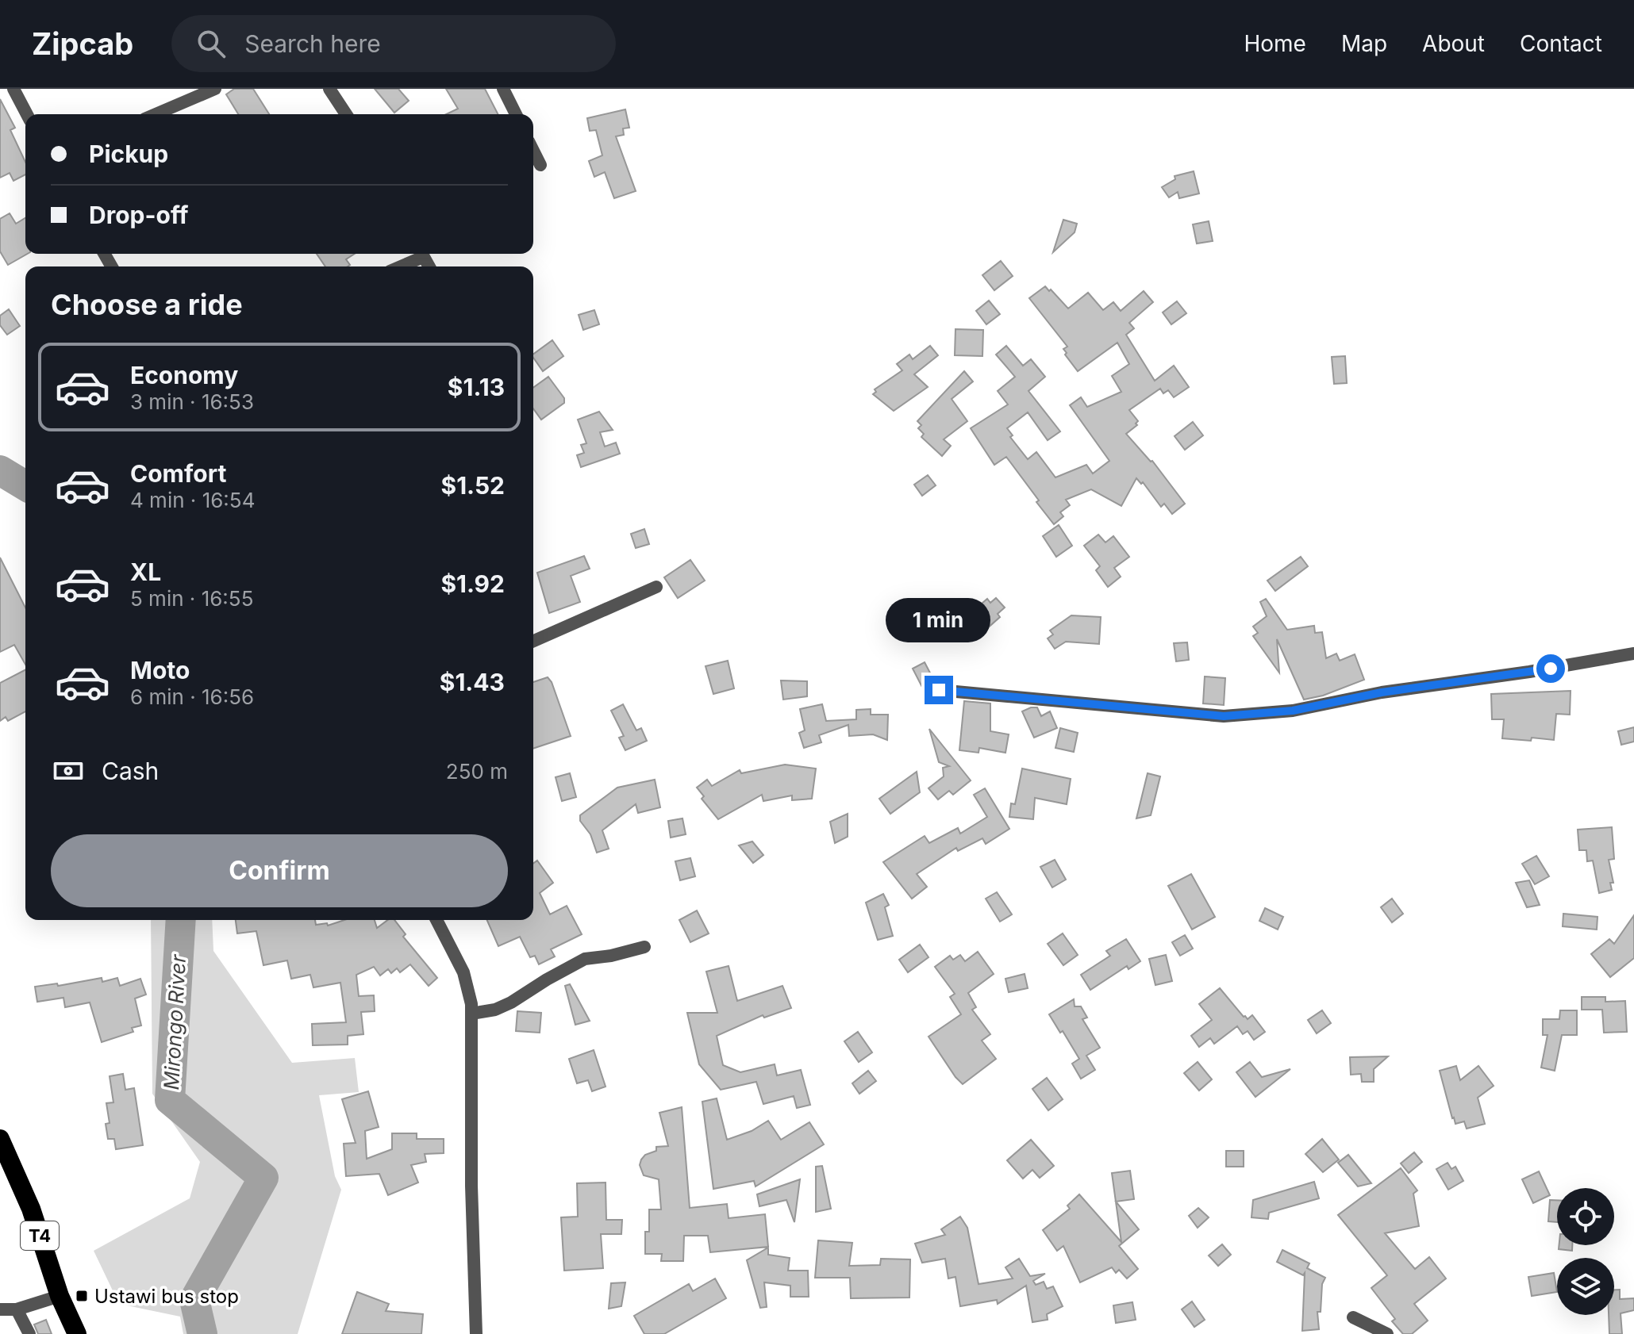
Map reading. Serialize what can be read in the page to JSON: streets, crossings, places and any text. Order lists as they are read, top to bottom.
{
  "streets": {
    "highway": ["T4"]
  },
  "water": ["Mirongo River"],
  "places": {
    "transit": ["Ustawi bus stop"]
  },
  "page": {
    "header": "Zipcab",
    "search": "Search here",
    "nav": [
      "Home",
      "Map",
      "About",
      "Contact"
    ],
    "banner": ["Pickup", "Drop-off"],
    "heading": "Choose a ride",
    "list": [
      {
        "name": "Economy",
        "note": "3 min · 16:53",
        "value": "$1.13"
      },
      {
        "name": "Comfort",
        "note": "4 min · 16:54",
        "value": "$1.52"
      },
      {
        "name": "XL",
        "note": "5 min · 16:55",
        "value": "$1.92"
      },
      {
        "name": "Moto",
        "note": "6 min · 16:56",
        "value": "$1.43"
      }
    ],
    "bubble": "1 min",
    "pay": ["Cash", "250 m"],
    "buttons": "Confirm"
  }
}
